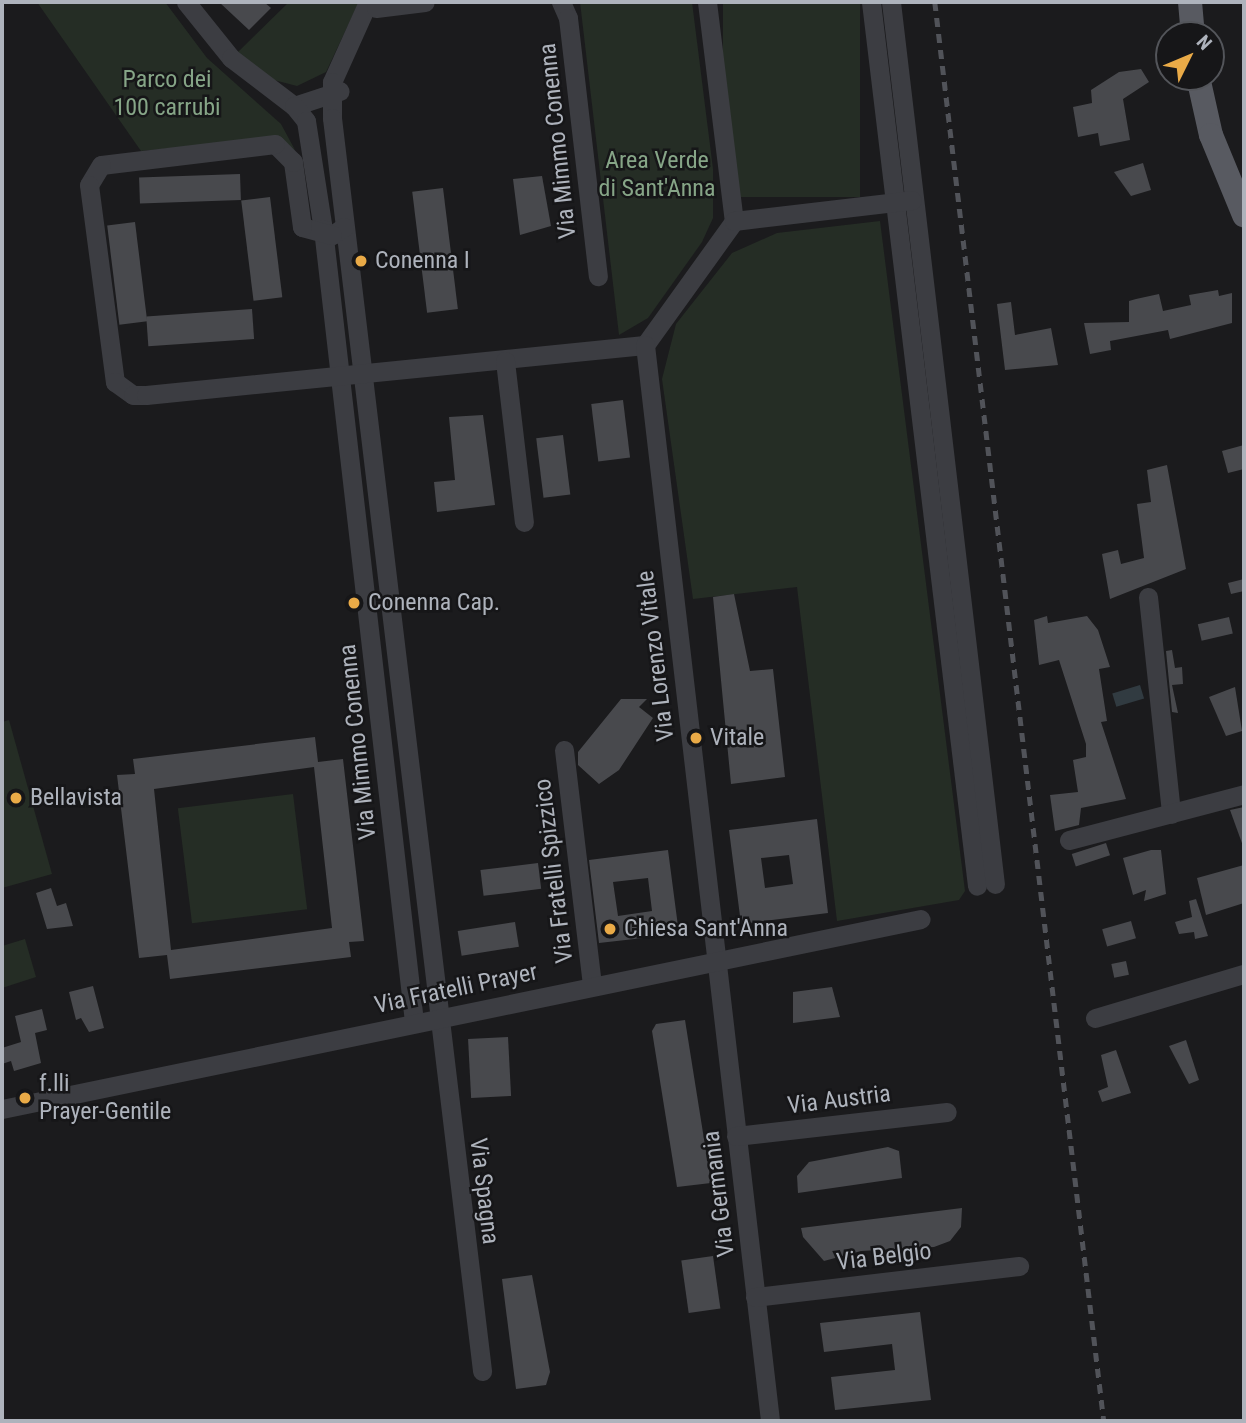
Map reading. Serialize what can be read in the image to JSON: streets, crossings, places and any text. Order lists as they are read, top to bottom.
{
  "streets": {
    "street": [
      "Via Mimmo Conenna",
      "Via Lorenzo Vitale",
      "Via Fratelli Spizzico",
      "Via Fratelli Prayer",
      "Via Austria",
      "Via Spagna",
      "Via Germania",
      "Via Belgio"
    ]
  },
  "crossings": [
    ["Via Mimmo Conenna", "Via Fratelli Prayer"],
    ["Via Mimmo Conenna", "Via Spagna"],
    ["Via Lorenzo Vitale", "Via Fratelli Prayer"],
    ["Via Lorenzo Vitale", "Via Germania"],
    ["Via Fratelli Spizzico", "Via Fratelli Prayer"],
    ["Via Fratelli Prayer", "Via Spagna"],
    ["Via Fratelli Prayer", "Via Germania"],
    ["Via Austria", "Via Germania"],
    ["Via Germania", "Via Belgio"]
  ],
  "parks": ["Parco dei 100 carrubi", "Area Verde di Sant'Anna"],
  "places": [
    "Conenna I",
    "Conenna Cap.",
    "Vitale",
    "Bellavista",
    "Chiesa Sant'Anna",
    "f.lli Prayer-Gentile"
  ],
  "north": "top right"
}
